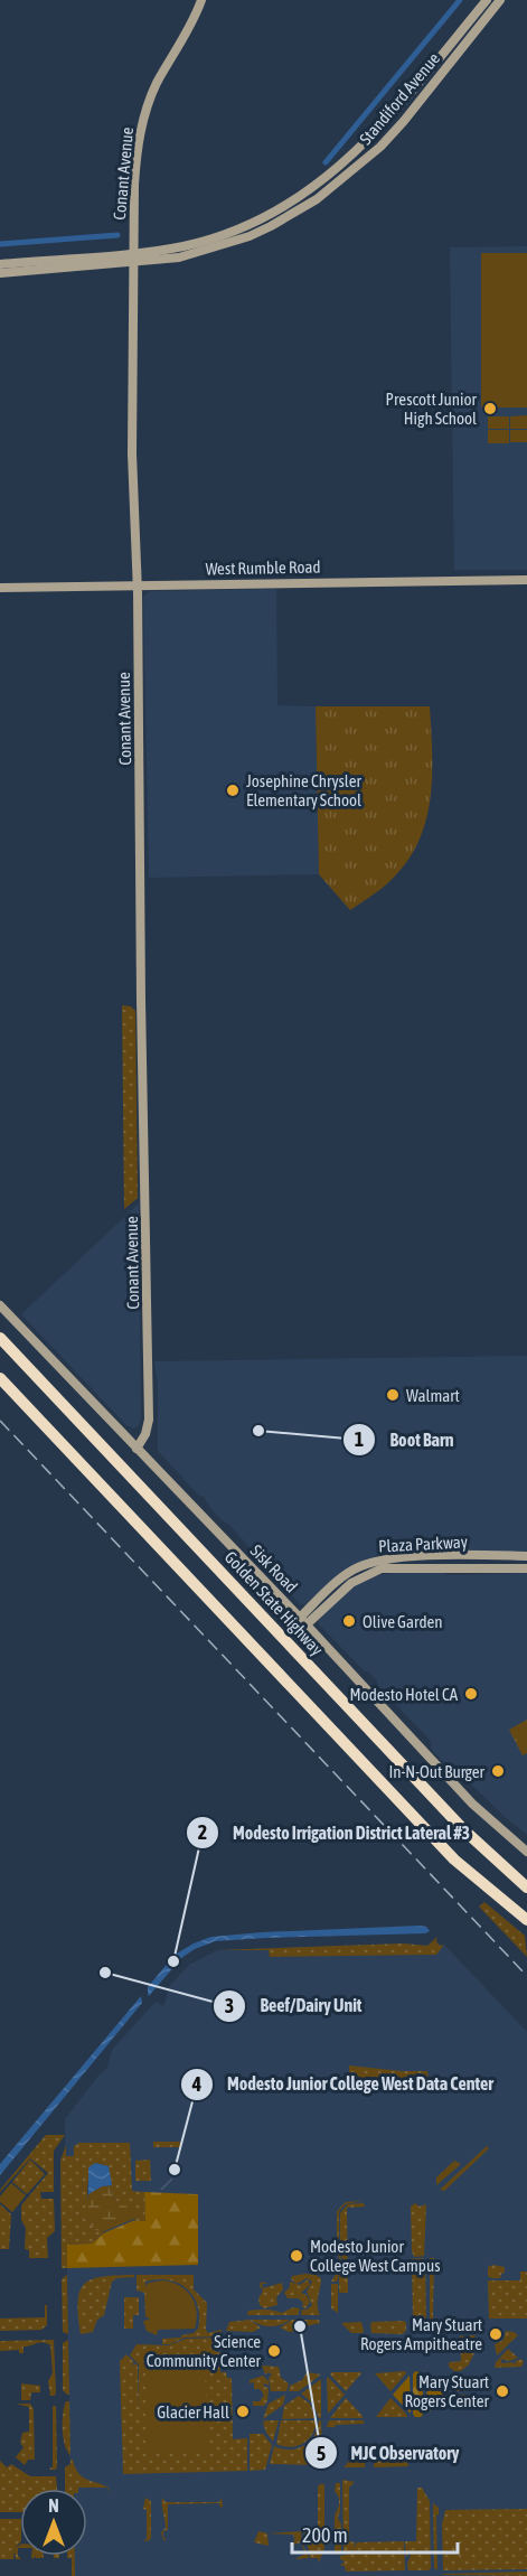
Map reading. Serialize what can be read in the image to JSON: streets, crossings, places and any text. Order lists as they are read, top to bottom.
{
  "streets": {
    "highway": ["Golden State Highway"],
    "street": [
      "Standiford Avenue",
      "Conant Avenue",
      "West Rumble Road",
      "Plaza Parkway",
      "Sisk Road"
    ]
  },
  "crossings": [
    ["Standiford Avenue", "Conant Avenue"],
    ["Conant Avenue", "West Rumble Road"],
    ["Conant Avenue", "Sisk Road"],
    ["Plaza Parkway", "Sisk Road"]
  ],
  "places": [
    "Prescott Junior High School",
    "Josephine Chrysler Elementary School",
    "Walmart",
    "Boot Barn",
    "Olive Garden",
    "Modesto Hotel CA",
    "In-N-Out Burger",
    "Modesto Irrigation District Lateral #3",
    "Beef/Dairy Unit",
    "Modesto Junior College West Data Center",
    "Modesto Junior College West Campus",
    "MJC Observatory",
    "Mary Stuart Rogers Ampitheatre",
    "Science Community Center",
    "Mary Stuart Rogers Center",
    "Glacier Hall"
  ],
  "scale_bar": "200 m",
  "north": "top"
}
